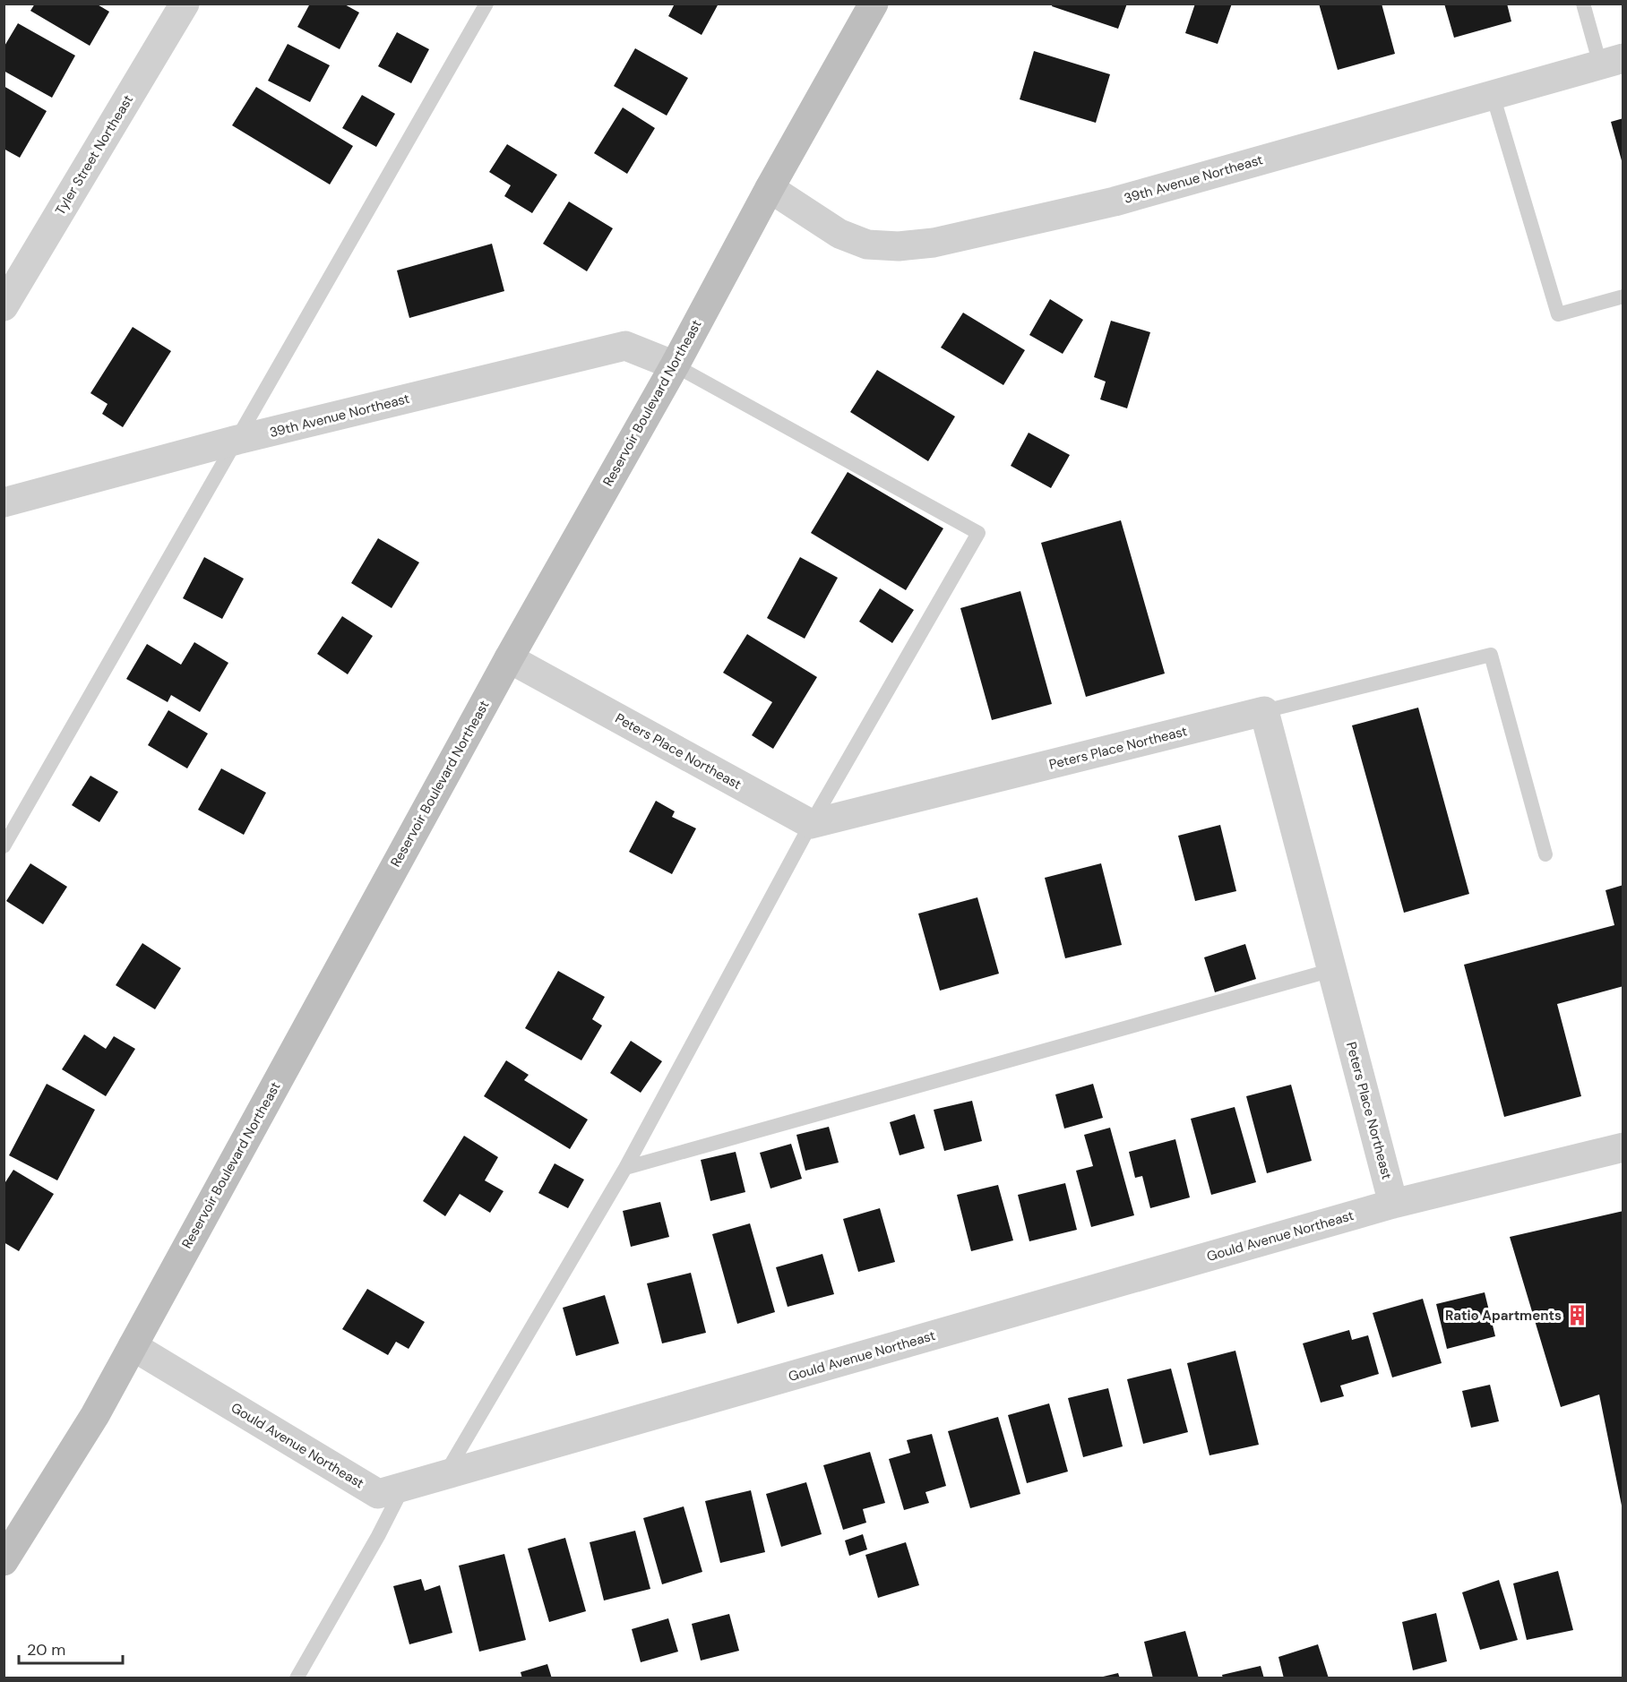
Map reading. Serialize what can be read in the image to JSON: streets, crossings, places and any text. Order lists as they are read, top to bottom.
{
  "streets": {
    "street": [
      "Tyler Street Northeast",
      "39th Avenue Northeast",
      "Reservoir Boulevard Northeast",
      "Peters Place Northeast",
      "Gould Avenue Northeast"
    ]
  },
  "crossings": [
    ["39th Avenue Northeast", "Reservoir Boulevard Northeast"],
    ["Reservoir Boulevard Northeast", "Peters Place Northeast"],
    ["Reservoir Boulevard Northeast", "Gould Avenue Northeast"],
    ["Peters Place Northeast", "Gould Avenue Northeast"]
  ],
  "places": {
    "building": ["Ratio Apartments"]
  },
  "scale_bar": "20 m"
}
